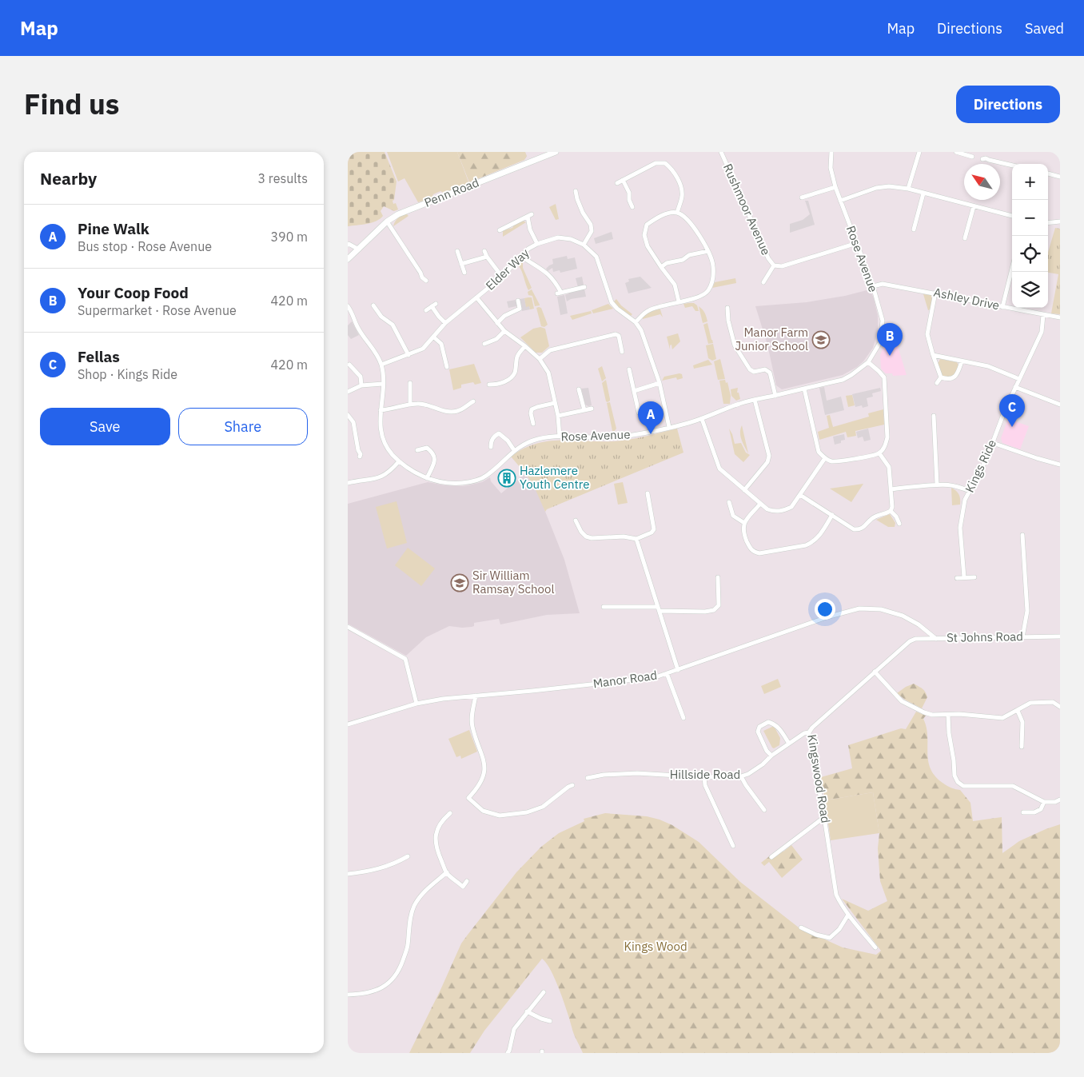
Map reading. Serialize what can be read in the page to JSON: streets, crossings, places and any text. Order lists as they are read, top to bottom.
{
  "streets": {
    "main road": ["Penn Road"],
    "street": [
      "Rushmoor Avenue",
      "Rose Avenue",
      "Elder Way",
      "Ashley Drive",
      "Kings Ride",
      "St Johns Road",
      "Manor Road",
      "Hillside Road",
      "Kingswood Road"
    ]
  },
  "crossings": [
    ["Rose Avenue", "Elder Way"],
    ["Rose Avenue", "Ashley Drive"],
    ["Ashley Drive", "Kings Ride"],
    ["St Johns Road", "Manor Road"],
    ["St Johns Road", "Kingswood Road"],
    ["Hillside Road", "Kingswood Road"]
  ],
  "parks": ["Kings Wood"],
  "places": {
    "school or university": ["Manor Farm Junior School", "Sir William Ramsay School"],
    "building": ["Hazlemere Youth Centre"]
  },
  "north": "top left",
  "page": {
    "header": "Map",
    "nav": ["Map", "Directions", "Saved"],
    "title": "Find us",
    "buttons": [
      "Directions",
      ["Save", "Share"]
    ],
    "heading": ["Nearby", "3 results"],
    "map_buttons": ["+", "−"],
    "list": [
      {
        "mark": "A",
        "name": "Pine Walk",
        "note": "Bus stop · Rose Avenue",
        "value": "390 m"
      },
      {
        "mark": "B",
        "name": "Your Coop Food",
        "note": "Supermarket · Rose Avenue",
        "value": "420 m"
      },
      {
        "mark": "C",
        "name": "Fellas",
        "note": "Shop · Kings Ride",
        "value": "420 m"
      }
    ],
    "pins": ["B", "C", "A"]
  }
}
